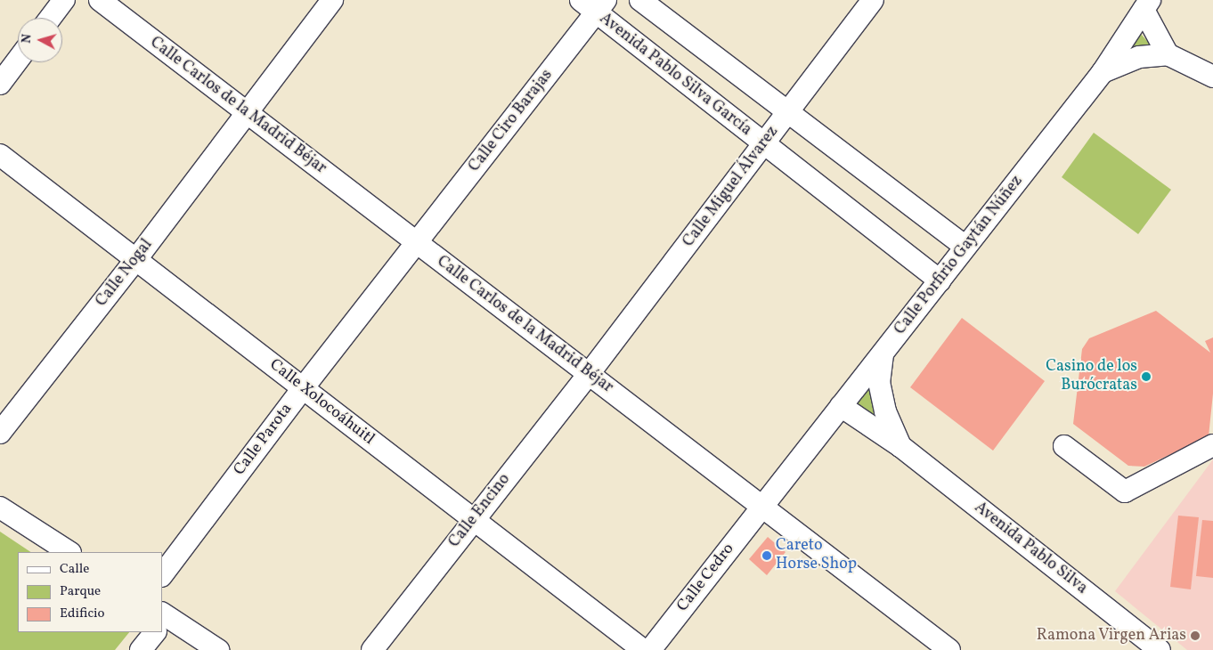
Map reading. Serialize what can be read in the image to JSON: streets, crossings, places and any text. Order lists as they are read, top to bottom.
{
  "streets": {
    "street": [
      "Avenida Pablo Silva García",
      "Calle Carlos de la Madrid Béjar",
      "Calle Ciro Barajas",
      "Calle Miguel Álvarez",
      "Calle Porfirio Gaytán Núñez",
      "Calle Nogal",
      "Calle Xolocoáhuitl",
      "Calle Parota",
      "Calle Encino",
      "Avenida Pablo Silva",
      "Calle Cedro"
    ]
  },
  "crossings": [
    ["Avenida Pablo Silva García", "Calle Ciro Barajas"],
    ["Avenida Pablo Silva García", "Calle Miguel Álvarez"],
    ["Avenida Pablo Silva García", "Calle Porfirio Gaytán Núñez"],
    ["Calle Carlos de la Madrid Béjar", "Calle Ciro Barajas"],
    ["Calle Carlos de la Madrid Béjar", "Calle Miguel Álvarez"],
    ["Calle Carlos de la Madrid Béjar", "Calle Porfirio Gaytán Núñez"],
    ["Calle Carlos de la Madrid Béjar", "Calle Nogal"],
    ["Calle Carlos de la Madrid Béjar", "Calle Parota"],
    ["Calle Carlos de la Madrid Béjar", "Calle Encino"],
    ["Calle Carlos de la Madrid Béjar", "Calle Cedro"],
    ["Calle Ciro Barajas", "Calle Parota"],
    ["Calle Miguel Álvarez", "Calle Encino"],
    ["Calle Porfirio Gaytán Núñez", "Avenida Pablo Silva"],
    ["Calle Porfirio Gaytán Núñez", "Calle Cedro"],
    ["Calle Nogal", "Calle Xolocoáhuitl"],
    ["Calle Xolocoáhuitl", "Calle Parota"],
    ["Calle Xolocoáhuitl", "Calle Encino"]
  ],
  "places": ["Casino de los Burócratas", "Careto Horse Shop", "Ramona Virgen Arias"],
  "legend": ["Calle", "Parque", "Edificio"],
  "north": "left"
}
